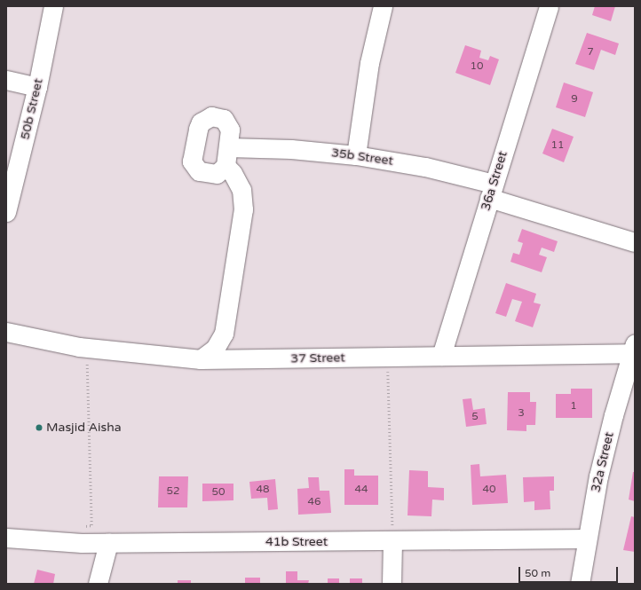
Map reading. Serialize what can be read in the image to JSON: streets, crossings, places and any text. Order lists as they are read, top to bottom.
{
  "streets": {
    "street": [
      "50b Street",
      "35b Street",
      "36a Street",
      "37 Street",
      "32a Street",
      "41b Street"
    ]
  },
  "crossings": [
    ["35b Street", "36a Street"],
    ["36a Street", "37 Street"],
    ["37 Street", "32a Street"],
    ["32a Street", "41b Street"]
  ],
  "places": ["Masjid Aisha"],
  "house_numbers": [
    "7",
    "10",
    "9",
    "11",
    "1",
    "3",
    "5",
    "48",
    "44",
    "40",
    "52",
    "50",
    "46"
  ],
  "scale_bar": "50 m"
}
